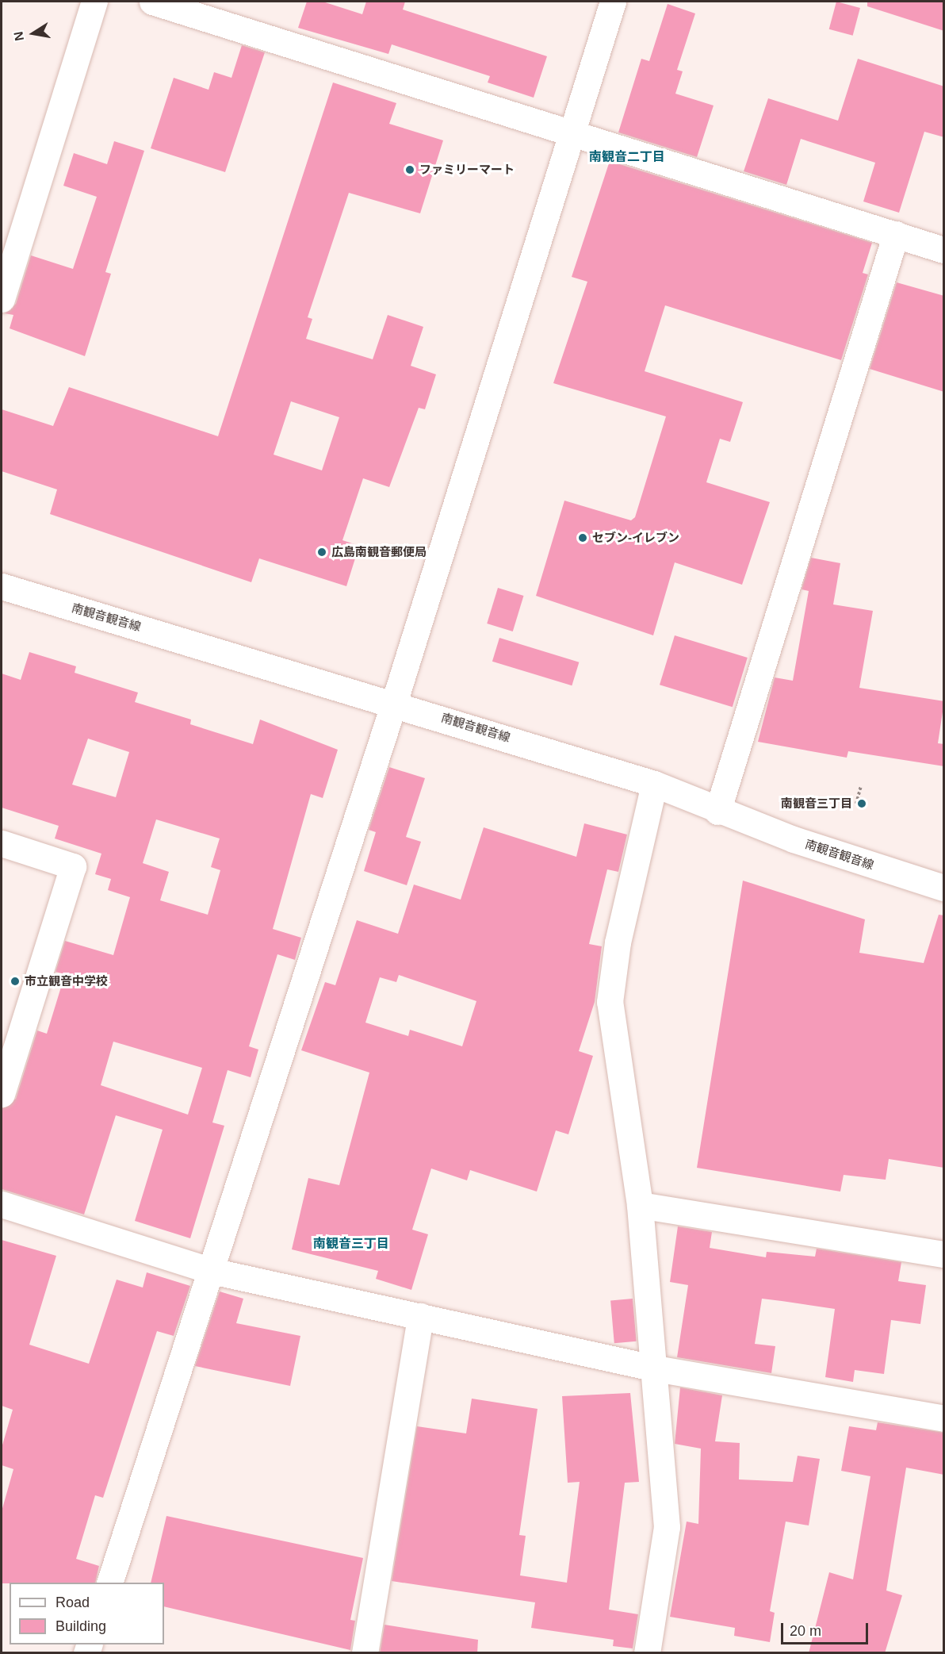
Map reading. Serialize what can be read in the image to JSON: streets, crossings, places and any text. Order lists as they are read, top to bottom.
{
  "streets": {
    "street": ["南観音観音線"]
  },
  "districts": ["南観音二丁目", "南観音三丁目"],
  "places": [
    "ファミリーマート",
    "セブン-イレブン",
    "広島南観音郵便局",
    "南観音三丁目",
    "市立観音中学校"
  ],
  "legend": ["Road", "Building"],
  "scale_bar": "20 m",
  "north": "left"
}
